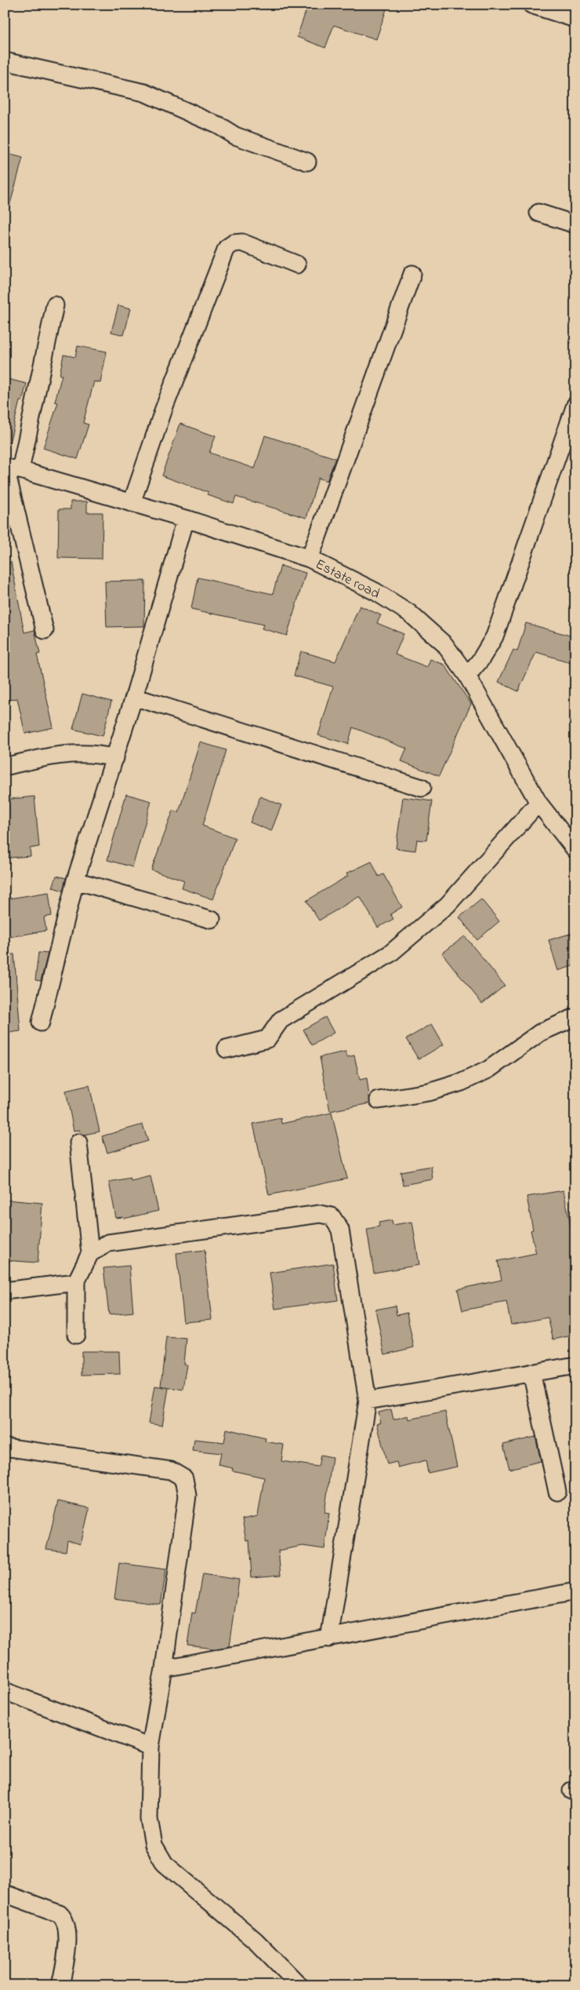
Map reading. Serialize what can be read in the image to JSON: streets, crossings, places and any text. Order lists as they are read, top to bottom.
{
  "streets": {
    "street": ["Estate road"]
  }
}
